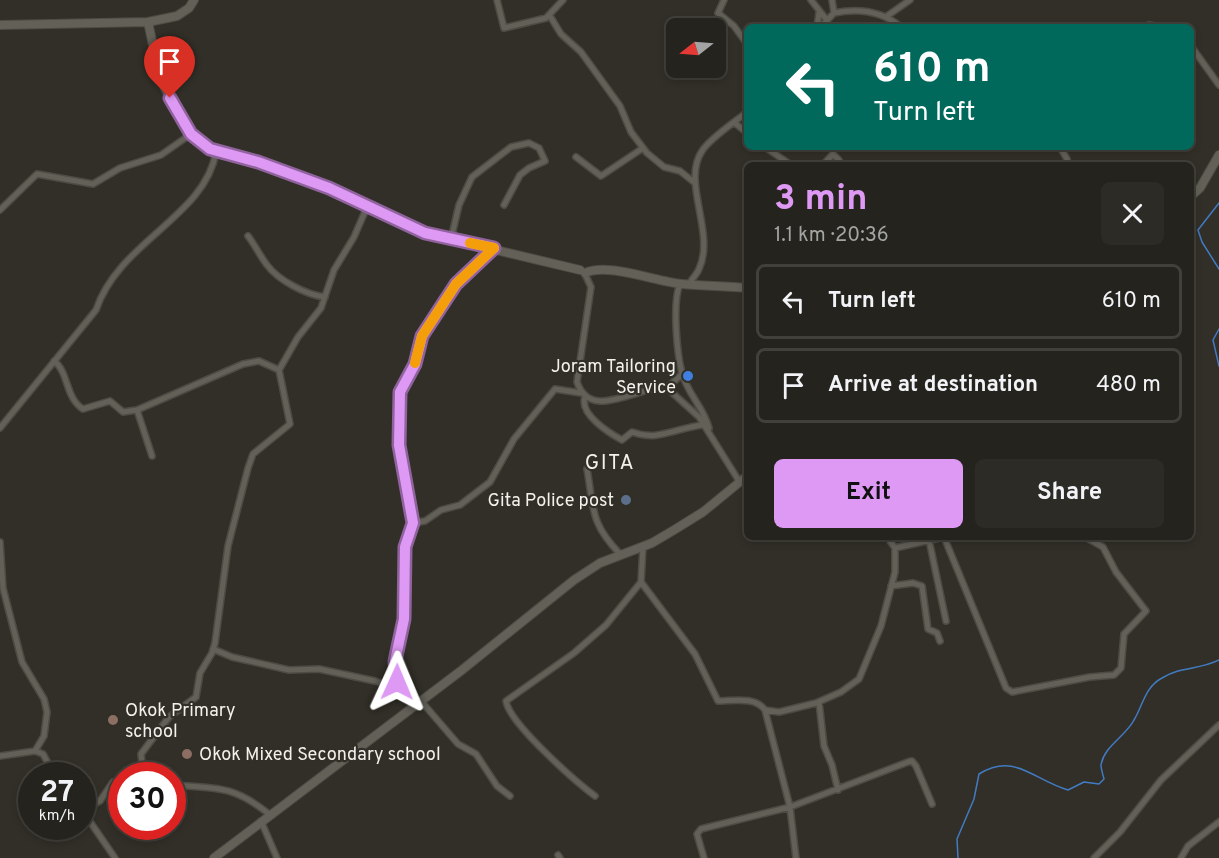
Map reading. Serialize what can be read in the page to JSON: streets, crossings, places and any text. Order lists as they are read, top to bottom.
{
  "districts": ["GITA"],
  "places": [
    "Joram Tailoring Service",
    "Gita Police post",
    "Okok Primary school",
    "Okok Mixed Secondary school"
  ],
  "north": "left",
  "page": {
    "turn": ["610 m", "Turn left"],
    "heading": ["3 min", "1.1 km · 20:36"],
    "list": [
      {
        "name": "Turn left",
        "value": "610 m"
      },
      {
        "name": "Arrive at destination",
        "value": "480 m"
      }
    ],
    "buttons": ["Exit", "Share"],
    "speed": "27 km/h",
    "limit": "30"
  }
}
